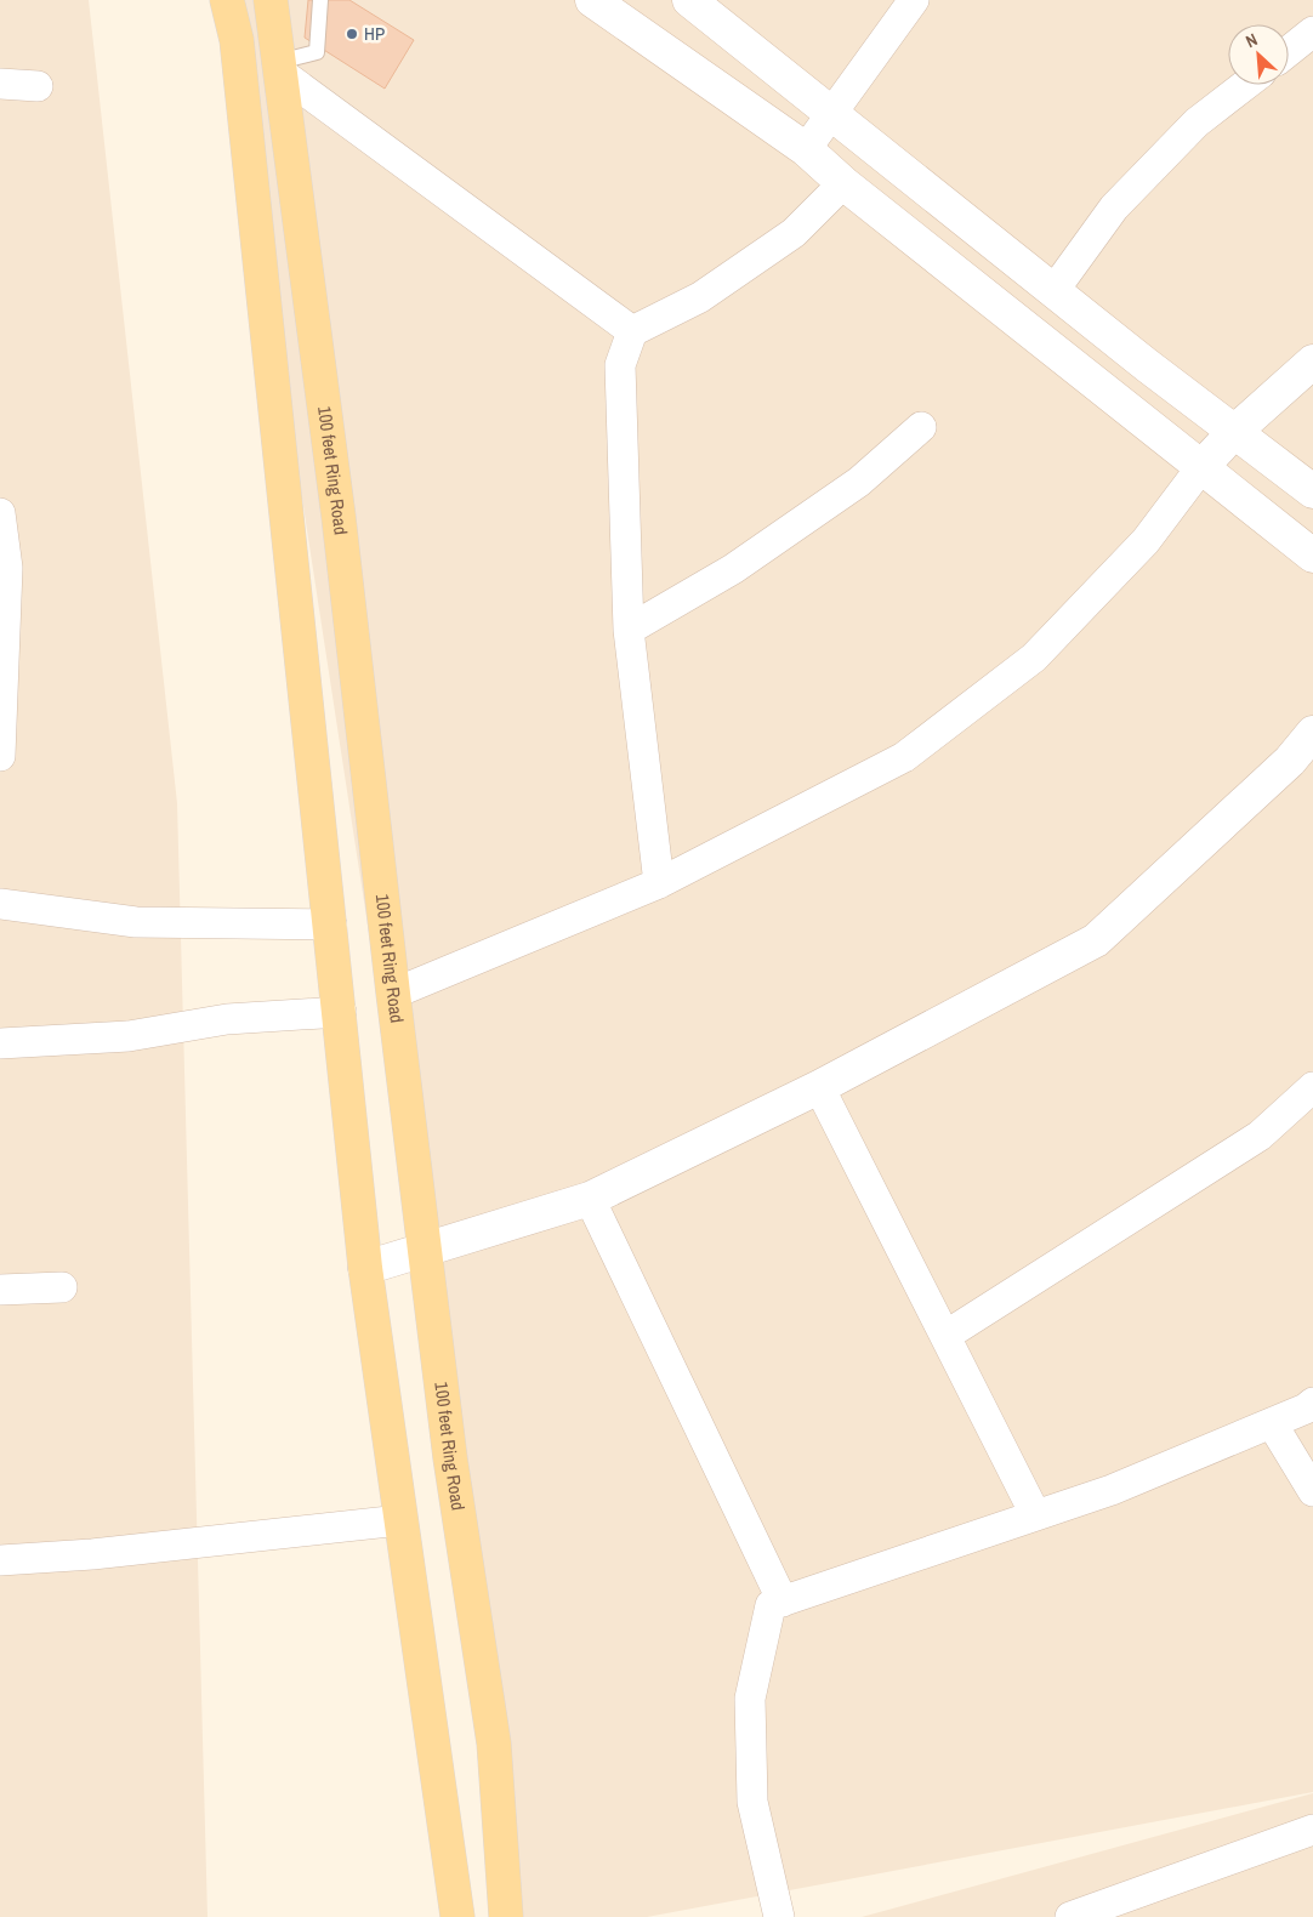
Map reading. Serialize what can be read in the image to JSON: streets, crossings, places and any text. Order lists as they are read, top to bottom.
{
  "streets": {
    "main road": ["100 feet Ring Road"]
  },
  "places": ["HP"],
  "north": "top left"
}
